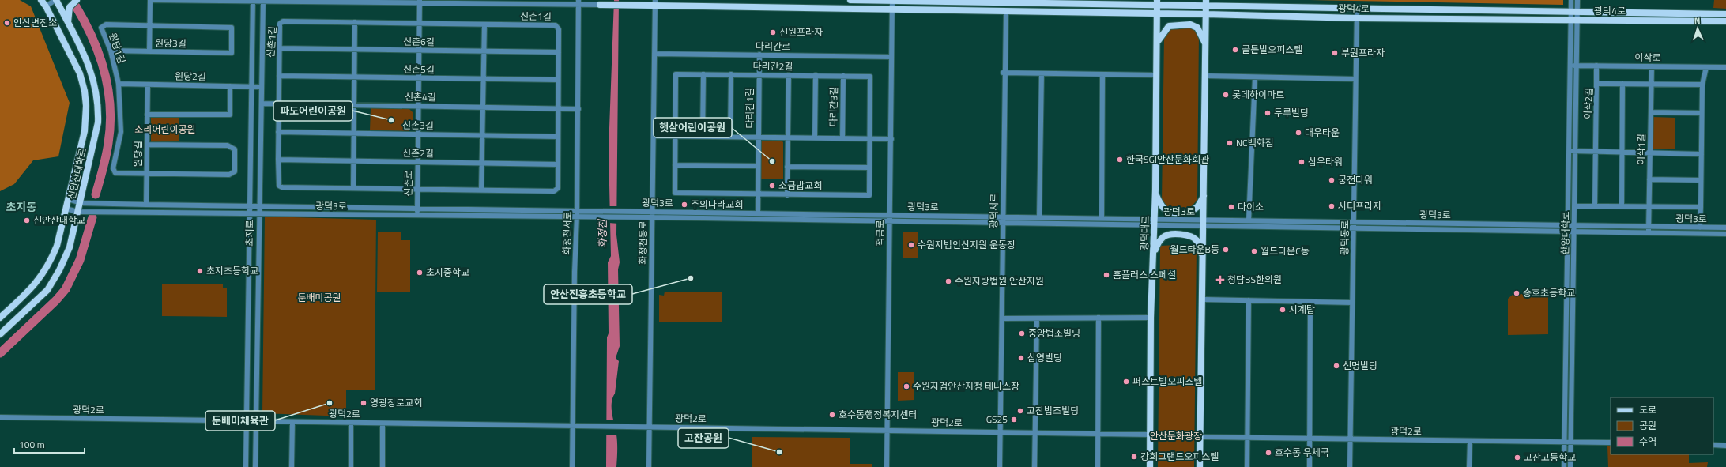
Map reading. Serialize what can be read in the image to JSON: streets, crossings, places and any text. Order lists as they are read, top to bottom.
{
  "streets": {
    "main road": ["광덕4로", "신안산대학로", "광덕대로"],
    "street": [
      "신촌1길",
      "신촌6길",
      "원당3길",
      "다리간로",
      "원당1길",
      "이삭로",
      "다리간2길",
      "신촌5길",
      "원당2길",
      "신촌4길",
      "이삭2길",
      "다리간3길",
      "다리간1길",
      "신촌3길",
      "이삭1길",
      "신촌2길",
      "원당길",
      "신촌로",
      "광덕3로",
      "광덕서로",
      "초지로",
      "화정천서로",
      "적금로",
      "한양대학로",
      "광덕동로",
      "화정천동로",
      "광덕2로"
    ]
  },
  "crossings": [
    ["광덕4로", "광덕서로"],
    ["광덕4로", "적금로"],
    ["광덕4로", "광덕대로"],
    ["광덕4로", "한양대학로"],
    ["광덕4로", "광덕동로"],
    ["광덕4로", "화정천동로"],
    ["신촌1길", "신촌6길"],
    ["신촌1길", "신촌5길"],
    ["신촌1길", "신촌4길"],
    ["신촌1길", "신촌3길"],
    ["신촌1길", "신촌2길"],
    ["신촌1길", "신촌로"],
    ["신촌6길", "신촌로"],
    ["원당3길", "원당1길"],
    ["다리간로", "다리간1길"],
    ["다리간로", "적금로"],
    ["다리간로", "화정천동로"],
    ["원당1길", "원당2길"],
    ["원당1길", "원당길"],
    ["이삭로", "이삭1길"],
    ["이삭로", "한양대학로"],
    ["다리간2길", "다리간3길"],
    ["다리간2길", "다리간1길"],
    ["신촌5길", "신촌로"],
    ["원당2길", "원당길"],
    ["원당2길", "초지로"],
    ["신촌4길", "신촌로"],
    ["신촌4길", "초지로"],
    ["신촌4길", "화정천서로"],
    ["이삭2길", "이삭1길"],
    ["다리간3길", "다리간1길"],
    ["다리간3길", "적금로"],
    ["다리간3길", "화정천동로"],
    ["다리간1길", "광덕3로"],
    ["신촌3길", "신촌로"],
    ["이삭1길", "광덕3로"],
    ["신촌2길", "신촌로"],
    ["원당길", "광덕3로"],
    ["신안산대학로", "광덕3로"],
    ["신촌로", "광덕3로"],
    ["광덕3로", "광덕서로"],
    ["광덕3로", "초지로"],
    ["광덕3로", "화정천서로"],
    ["광덕3로", "적금로"],
    ["광덕3로", "광덕대로"],
    ["광덕3로", "한양대학로"],
    ["광덕3로", "광덕동로"],
    ["광덕3로", "화정천동로"],
    ["광덕서로", "광덕2로"],
    ["초지로", "광덕2로"],
    ["화정천서로", "광덕2로"],
    ["적금로", "광덕2로"],
    ["광덕대로", "광덕2로"],
    ["한양대학로", "광덕2로"],
    ["광덕동로", "광덕2로"],
    ["화정천동로", "광덕2로"]
  ],
  "districts": ["초지동"],
  "water": ["화정천"],
  "parks": ["소리어린이공원", "둔배미공원", "안산문화광장"],
  "places": {
    "other": [
      "안산변전소",
      "신원프라자",
      "골든빌오피스텔",
      "부원프라자",
      "롯데하이마트",
      "두루빌딩",
      "파도어린이공원",
      "대우타운",
      "NC백화점",
      "한국SGI안산문화회관",
      "햇살어린이공원",
      "삼우타워",
      "궁전타워",
      "소금밥교회",
      "주의나라교회",
      "시티프라자",
      "다이소",
      "신안산대학교",
      "수원지법안산지원 운동장",
      "월드타운B동",
      "월드타운C동",
      "초지초등학교",
      "초지중학교",
      "홈플러스 스페셜",
      "안산진흥초등학교",
      "수원지방법원 안산지원",
      "송호초등학교",
      "시계탑",
      "중앙법조빌딩",
      "삼영빌딩",
      "신명빌딩",
      "퍼스트빌오피스텔",
      "수원지검안산지청 테니스장",
      "둔배미체육관",
      "영광장로교회",
      "고잔법조빌딩",
      "호수동행정복지센터",
      "GS25",
      "고잔공원",
      "호수동 우체국",
      "강희그랜드오피스텔",
      "고잔고등학교"
    ],
    "health": ["청담BS한의원"]
  },
  "legend": ["도로", "공원", "수역"],
  "scale_bar": "100 m",
  "north": "top"
}
